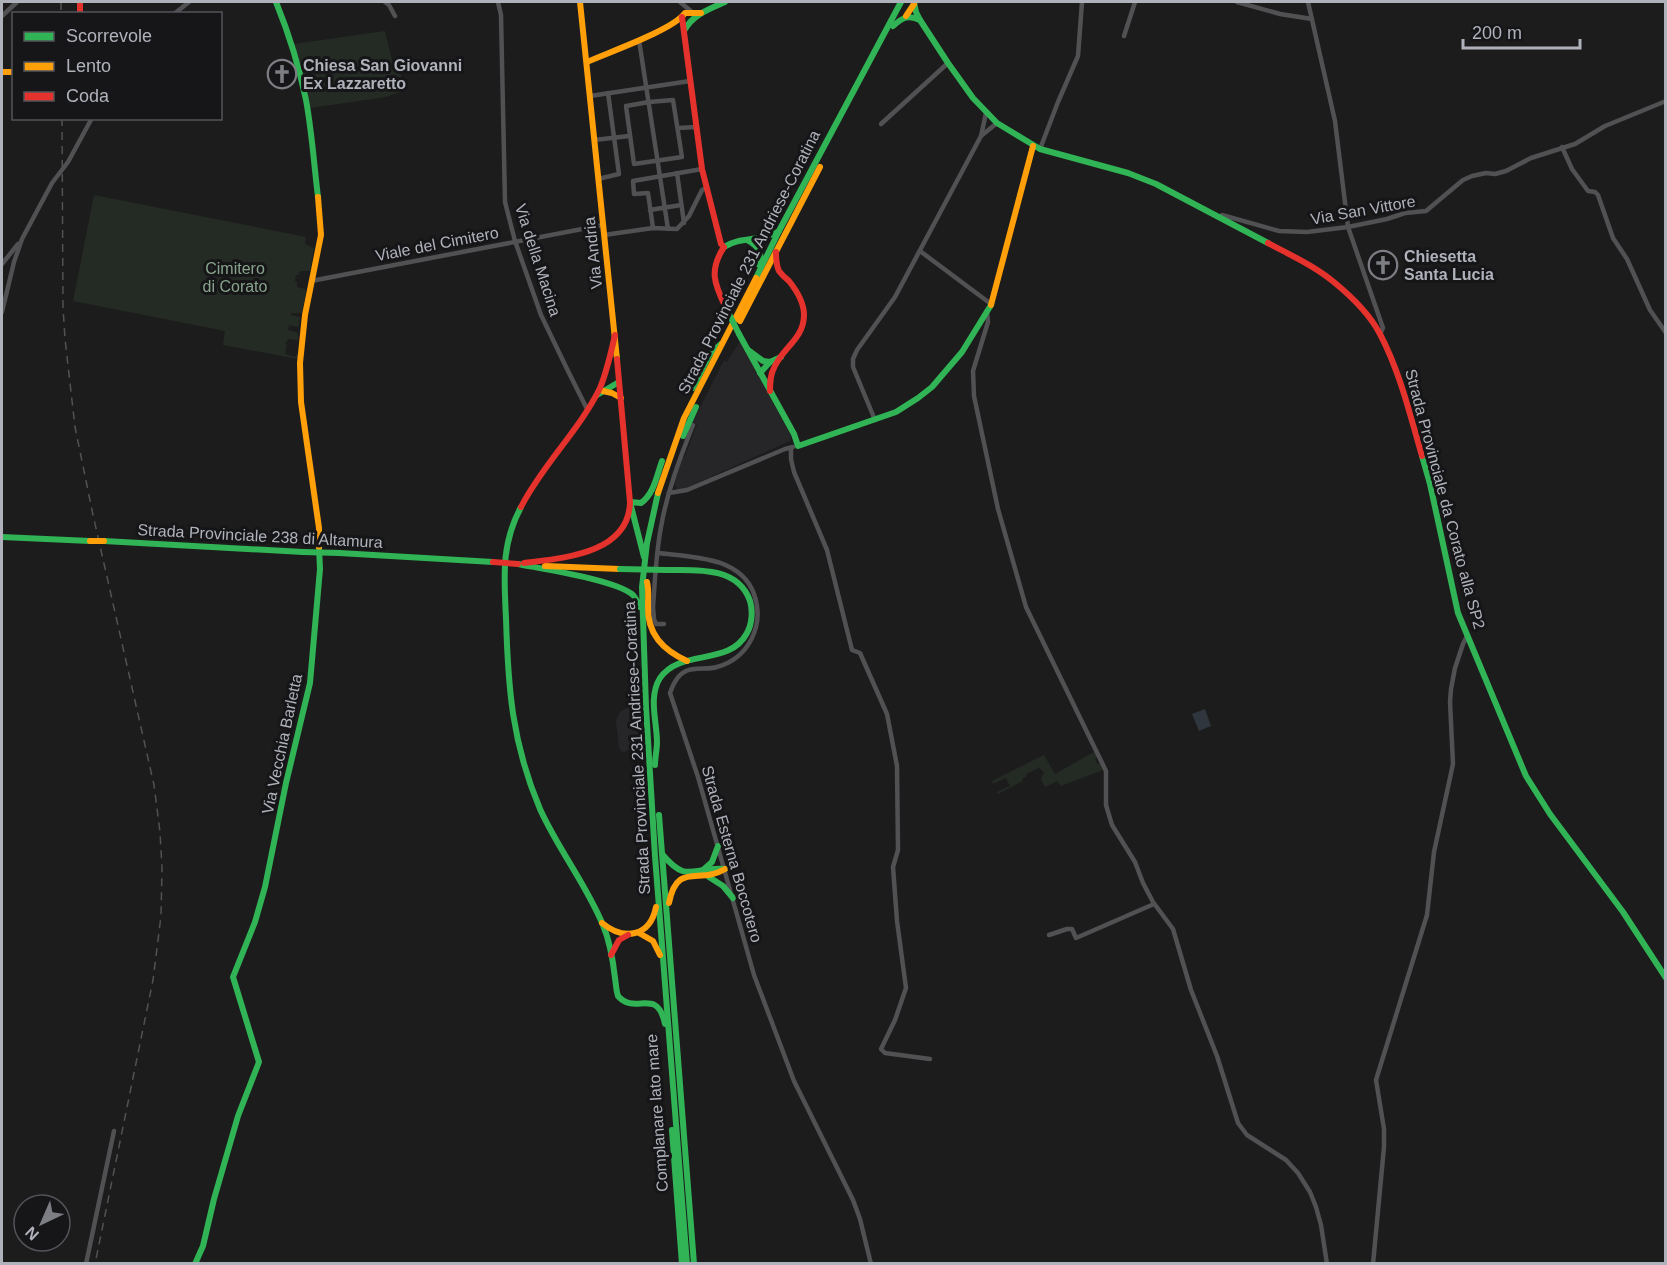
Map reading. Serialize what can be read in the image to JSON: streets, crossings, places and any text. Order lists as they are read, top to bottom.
{
  "streets": {
    "main road": [
      "Via Andria",
      "Strada Provinciale 231 Andriese-Coratina",
      "Strada Provinciale da Corato alla SP2",
      "Strada Provinciale 238 di Altamura",
      "Via Vecchia Barletta",
      "Complanare lato mare"
    ],
    "street": [
      "Via San Vittore",
      "Viale del Cimitero",
      "Via della Macina",
      "Strada Esterna Boccotero"
    ]
  },
  "crossings": [
    ["Via San Vittore", "Strada Provinciale da Corato alla SP2"],
    ["Viale del Cimitero", "Via Andria"],
    ["Viale del Cimitero", "Via della Macina"],
    ["Viale del Cimitero", "Via Vecchia Barletta"],
    ["Via della Macina", "Complanare lato mare"]
  ],
  "parks": ["Cimitero di Corato"],
  "places": {
    "church": ["Chiesa San Giovanni Ex Lazzaretto", "Chiesetta Santa Lucia"]
  },
  "legend": ["Scorrevole", "Lento", "Coda"],
  "scale_bar": "200 m",
  "north": "bottom left"
}
